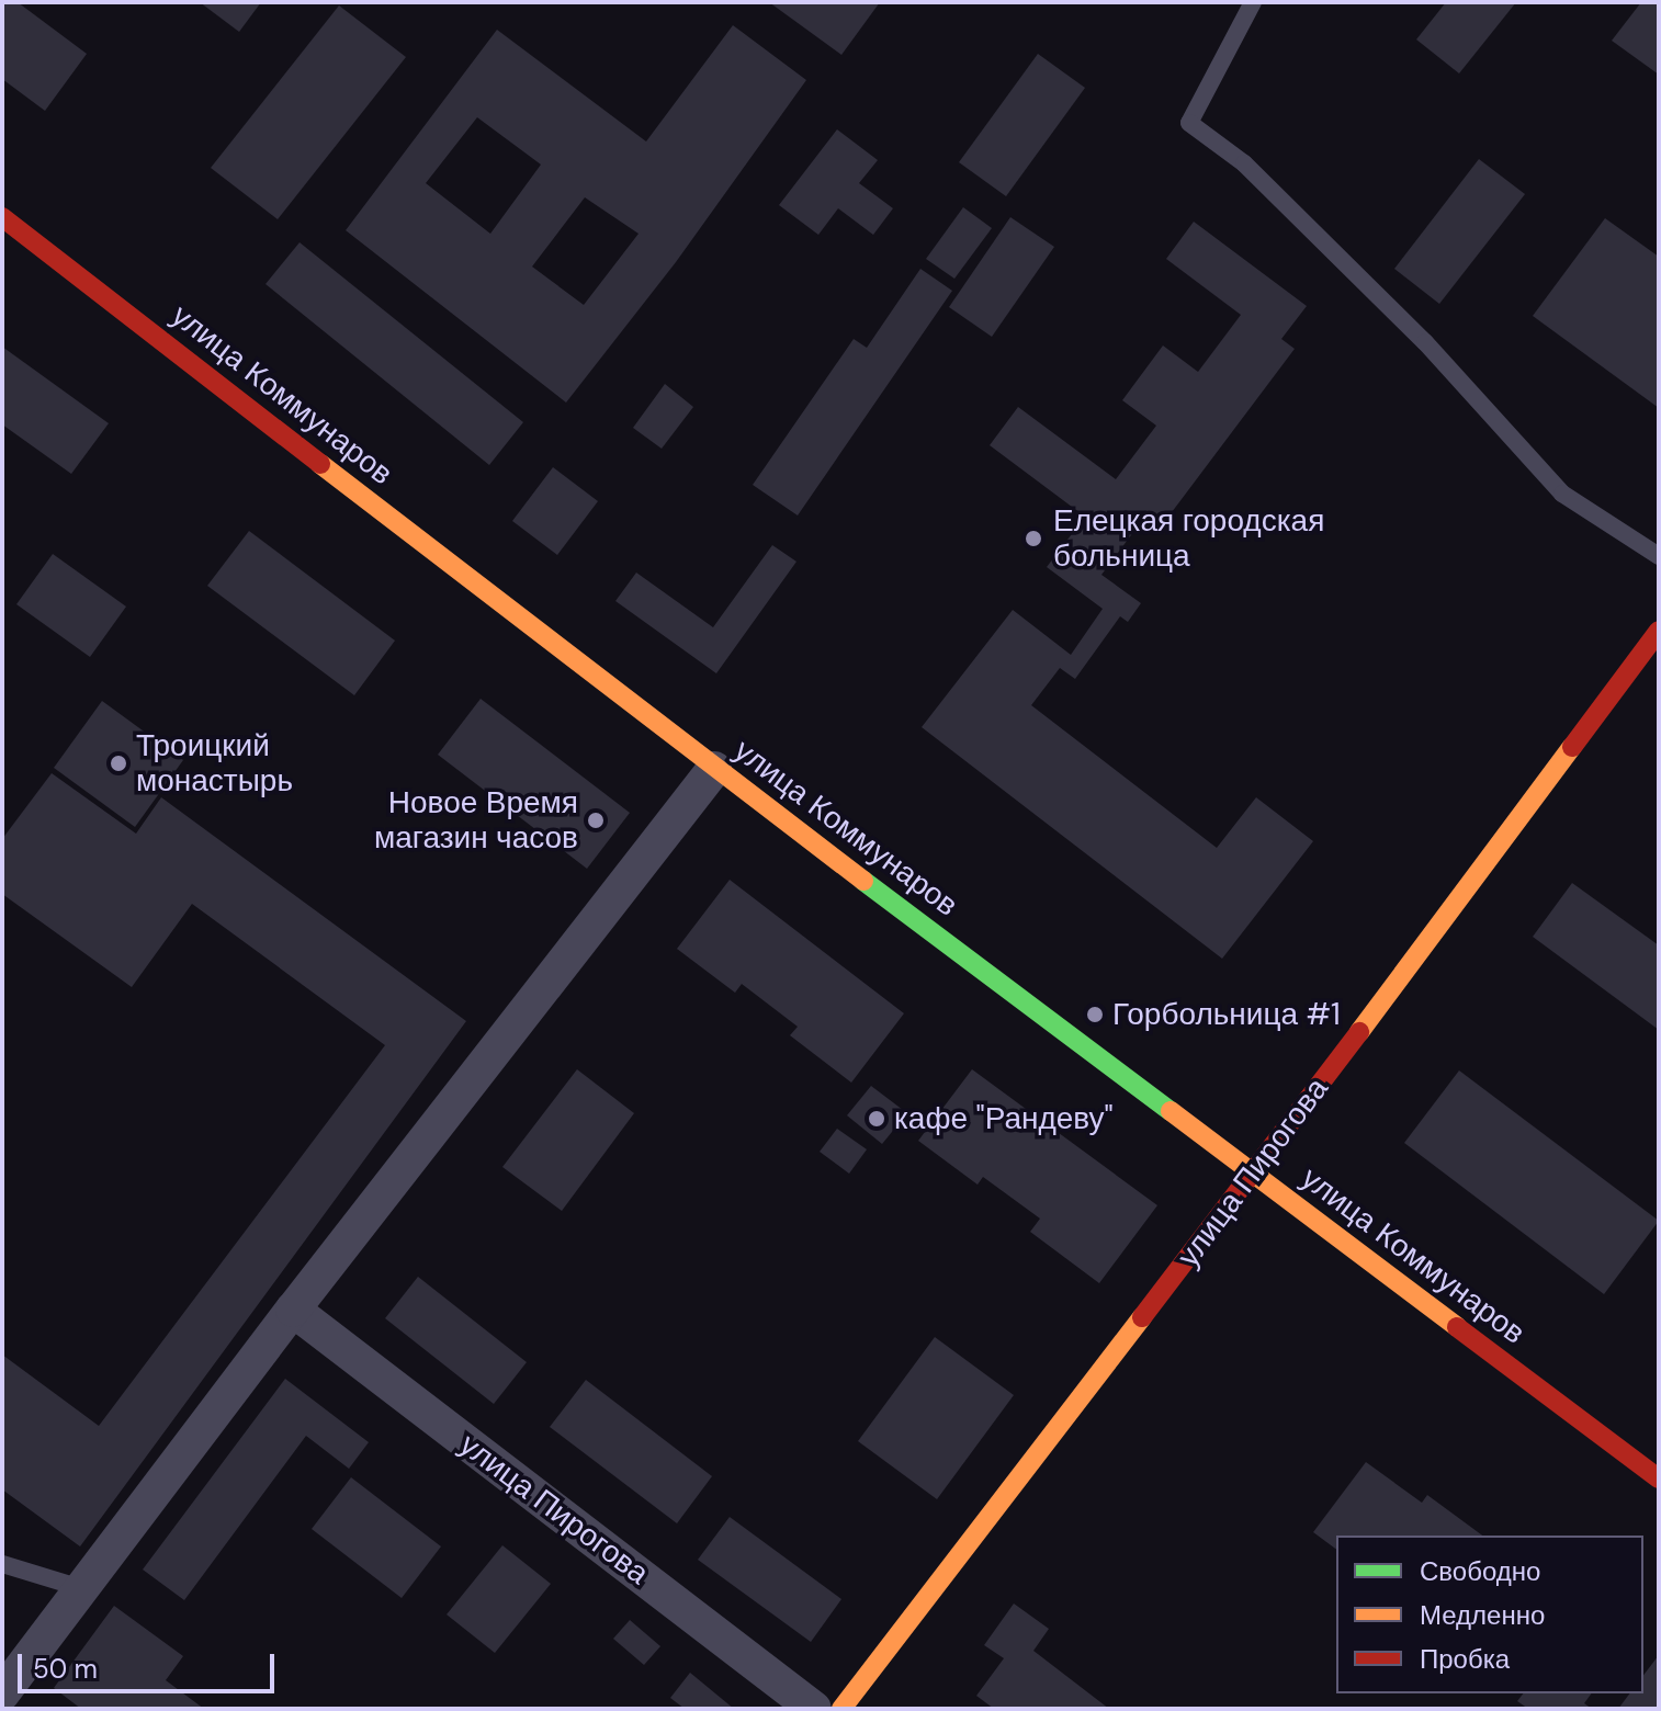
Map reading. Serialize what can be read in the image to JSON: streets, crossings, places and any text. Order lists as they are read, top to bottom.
{
  "streets": {
    "main road": ["улица Коммунаров", "улица Пирогова"]
  },
  "crossings": [
    ["улица Коммунаров", "улица Пирогова"]
  ],
  "places": [
    "Елецкая городская больница",
    "Троицкий монастырь",
    "Новое Время магазин часов",
    "Горбольница #1",
    "кафе \"Рандеву\""
  ],
  "legend": ["Свободно", "Медленно", "Пробка"],
  "scale_bar": "50 m"
}
